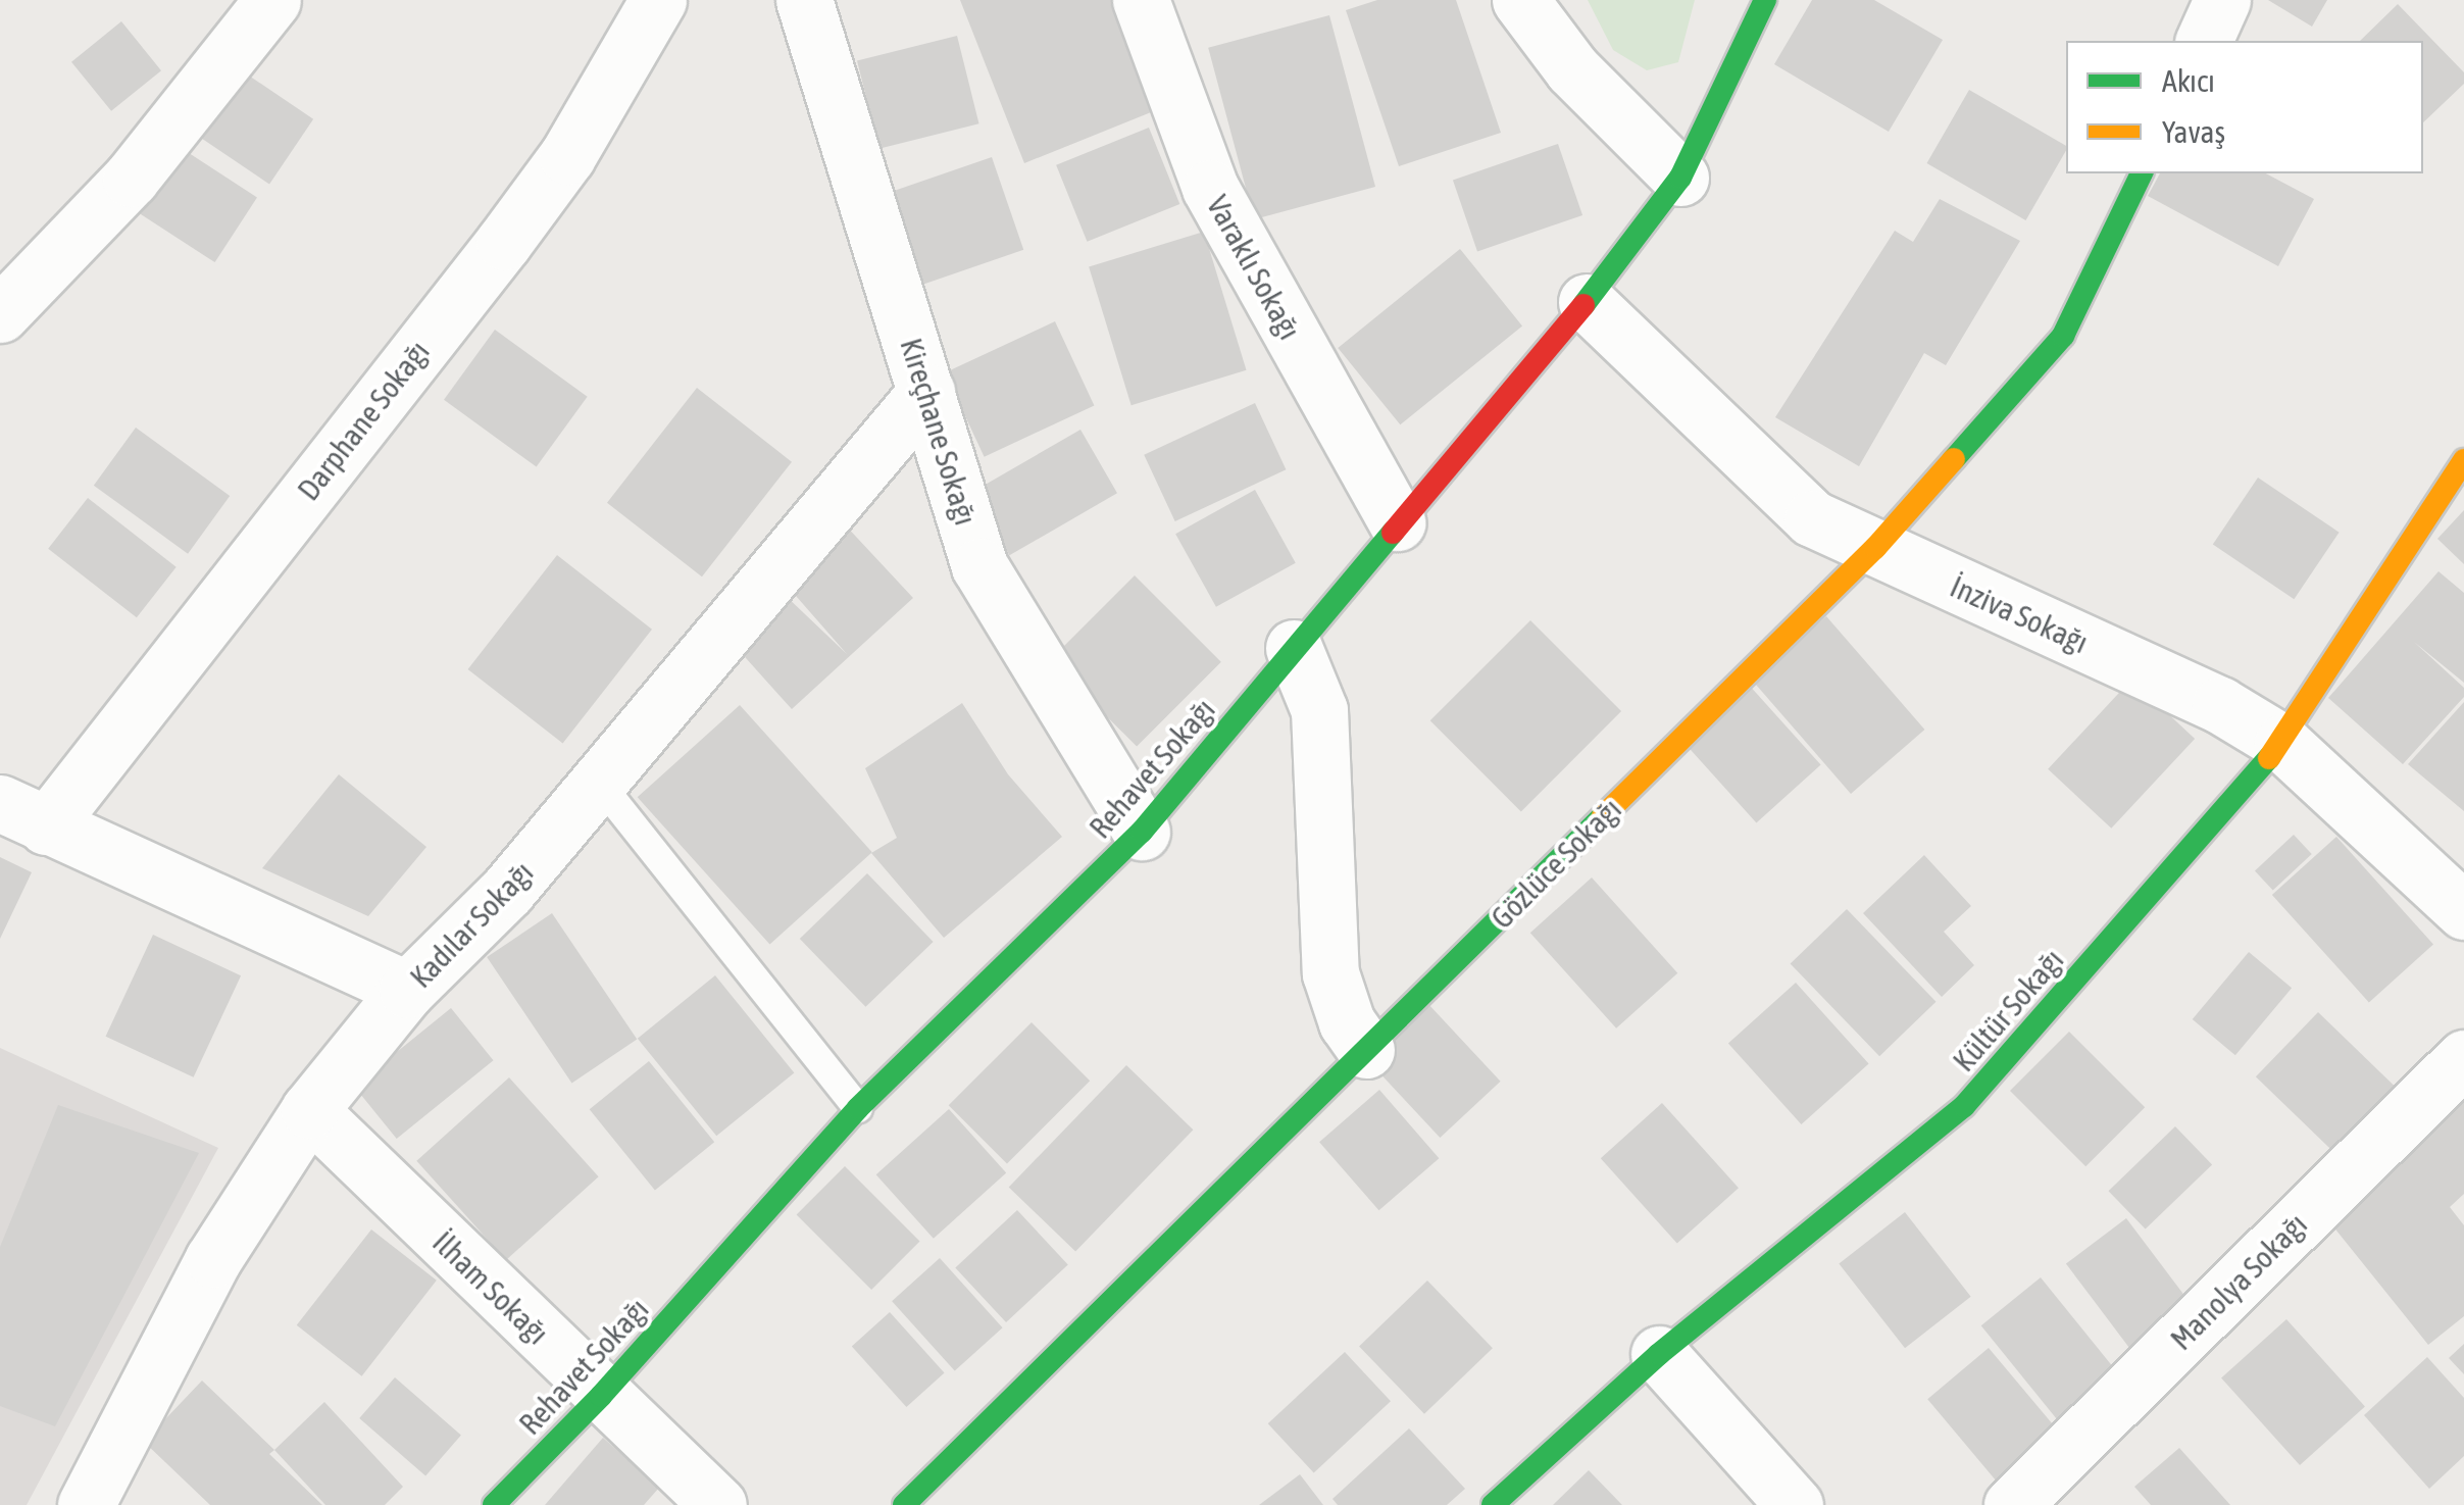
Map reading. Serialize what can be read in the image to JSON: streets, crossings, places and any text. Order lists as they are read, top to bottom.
{
  "streets": {
    "street": [
      "Varaklı Sokağı",
      "Darphane Sokağı",
      "Kireçhane Sokağı",
      "İnziva Sokağı",
      "Rehavet Sokağı",
      "Gözlüce Sokağı",
      "Kadılar Sokağı",
      "Kültür Sokağı",
      "Manolya Sokağı",
      "İlham Sokağı"
    ]
  },
  "crossings": [
    ["Varaklı Sokağı", "Rehavet Sokağı"],
    ["Kireçhane Sokağı", "Rehavet Sokağı"],
    ["Kireçhane Sokağı", "Kadılar Sokağı"],
    ["İnziva Sokağı", "Rehavet Sokağı"],
    ["İnziva Sokağı", "Gözlüce Sokağı"],
    ["İnziva Sokağı", "Kültür Sokağı"],
    ["Rehavet Sokağı", "İlham Sokağı"],
    ["Kadılar Sokağı", "İlham Sokağı"]
  ],
  "legend": ["Akıcı", "Yavaş"]
}
